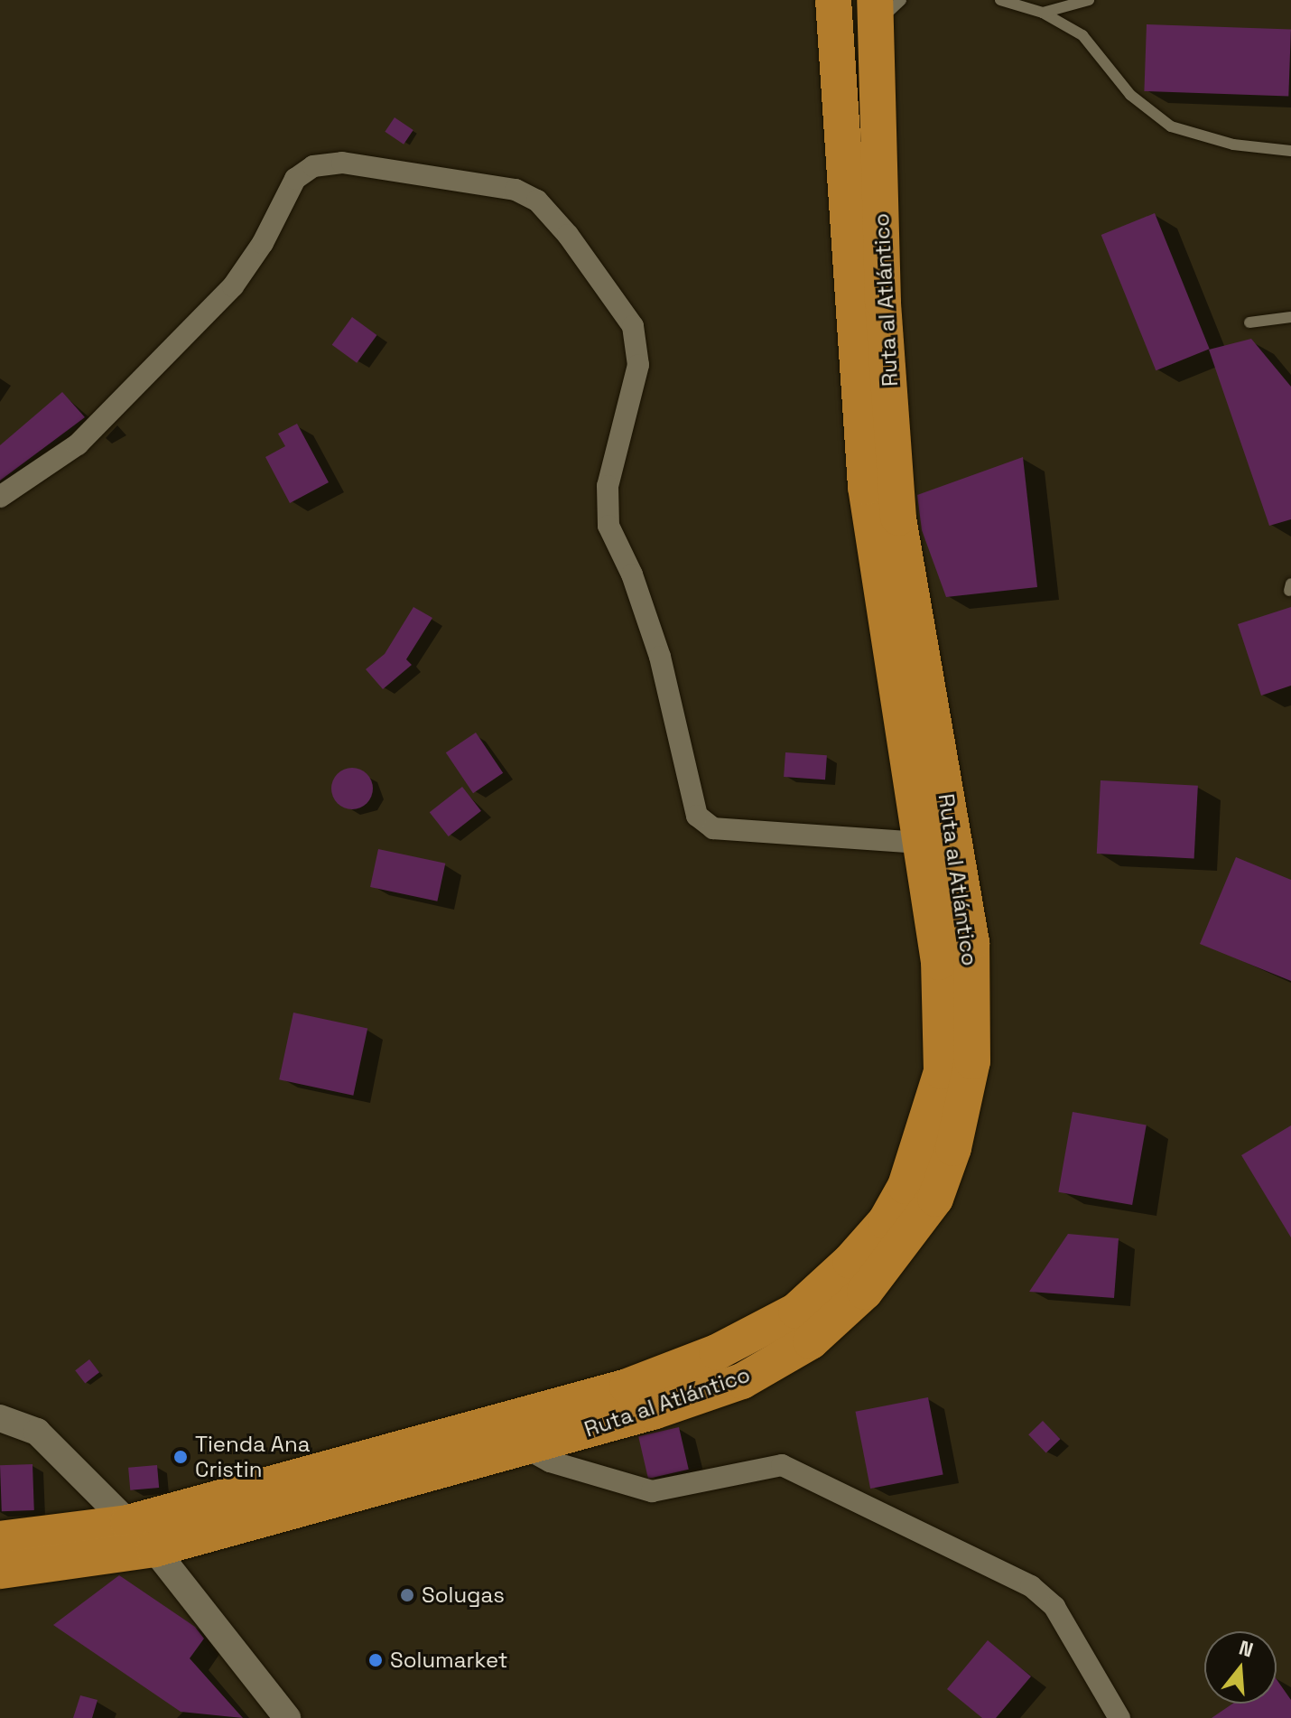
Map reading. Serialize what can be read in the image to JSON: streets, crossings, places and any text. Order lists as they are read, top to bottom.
{
  "streets": {
    "highway": ["Ruta al Atlántico"]
  },
  "places": ["Tienda Ana Cristin", "Solugas", "Solumarket"],
  "north": "top"
}
